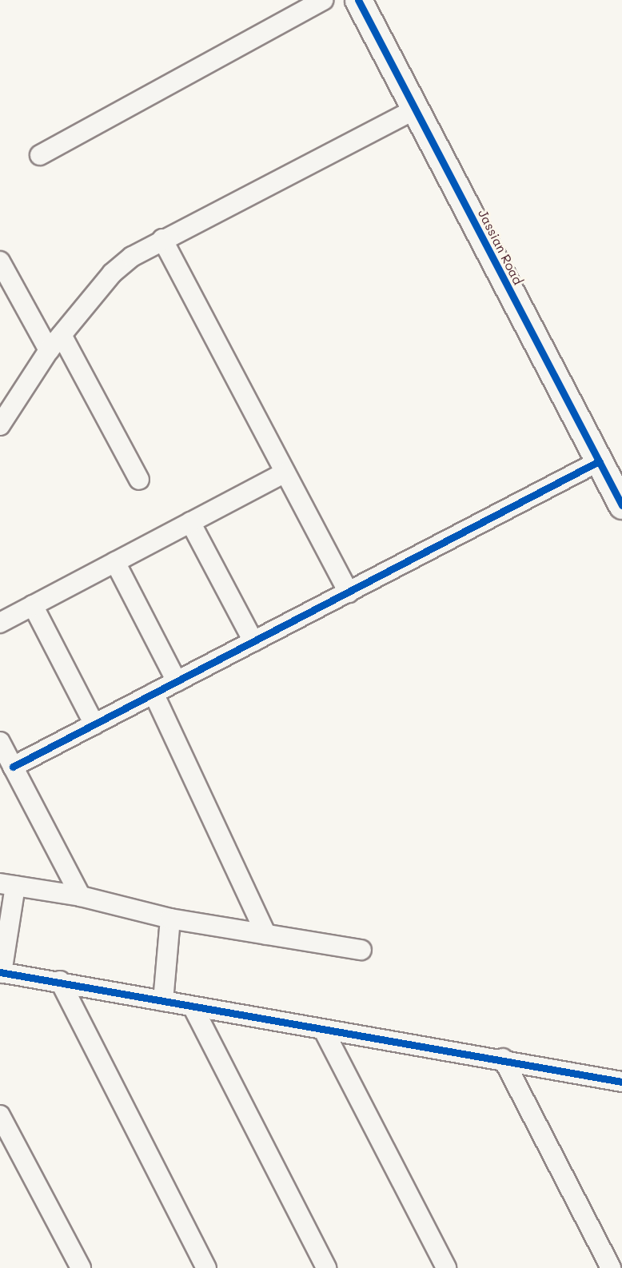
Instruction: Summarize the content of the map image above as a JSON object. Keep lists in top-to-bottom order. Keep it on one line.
{"streets":{"street":["Jassian Road"]}}
